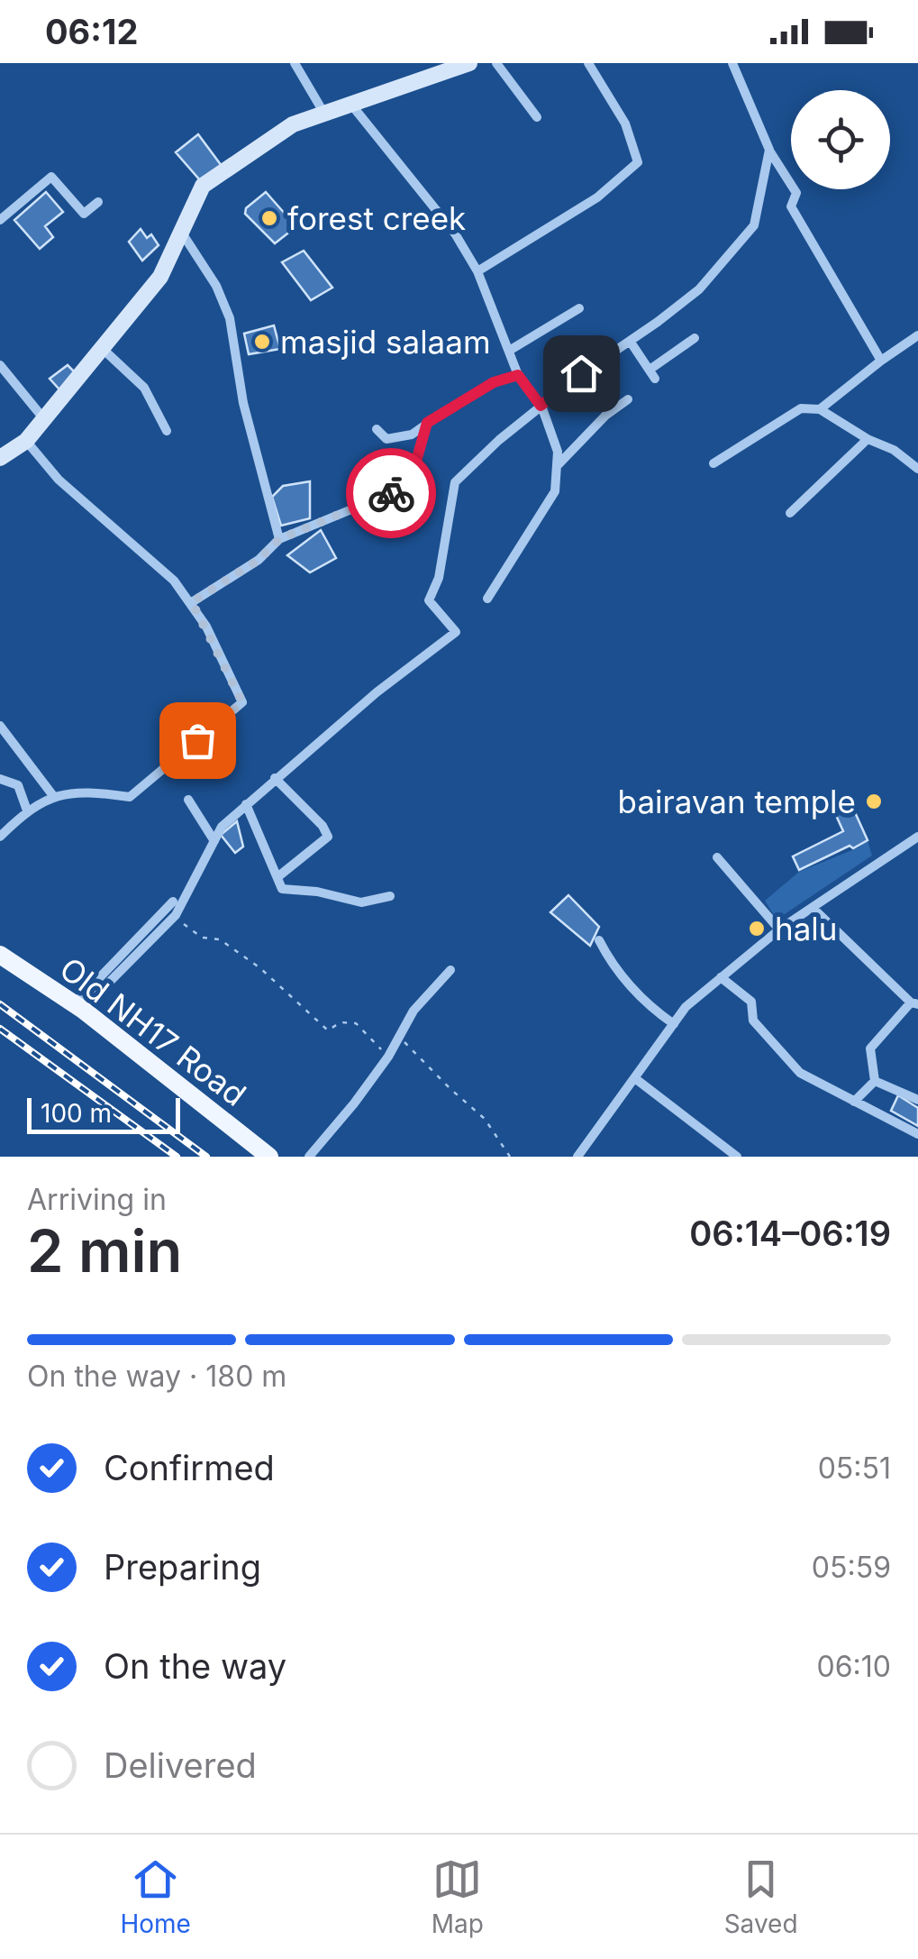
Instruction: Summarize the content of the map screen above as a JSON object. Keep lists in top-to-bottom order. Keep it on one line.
{"streets":{"main road":["Old NH17 Road"]},"places":["forest creek","masjid salaam","bairavan temple","halu"],"scale_bar":"100 m","page":{"status":"06:12","scale":"100 m","heading":["2 min","Arriving in","06:14–06:19"],"bar":"On the way · 180 m","list":[["Confirmed","05:51"],["Preparing","05:59"],["On the way","06:10"],"Delivered"],"tabs":["Home","Map","Saved"]}}
